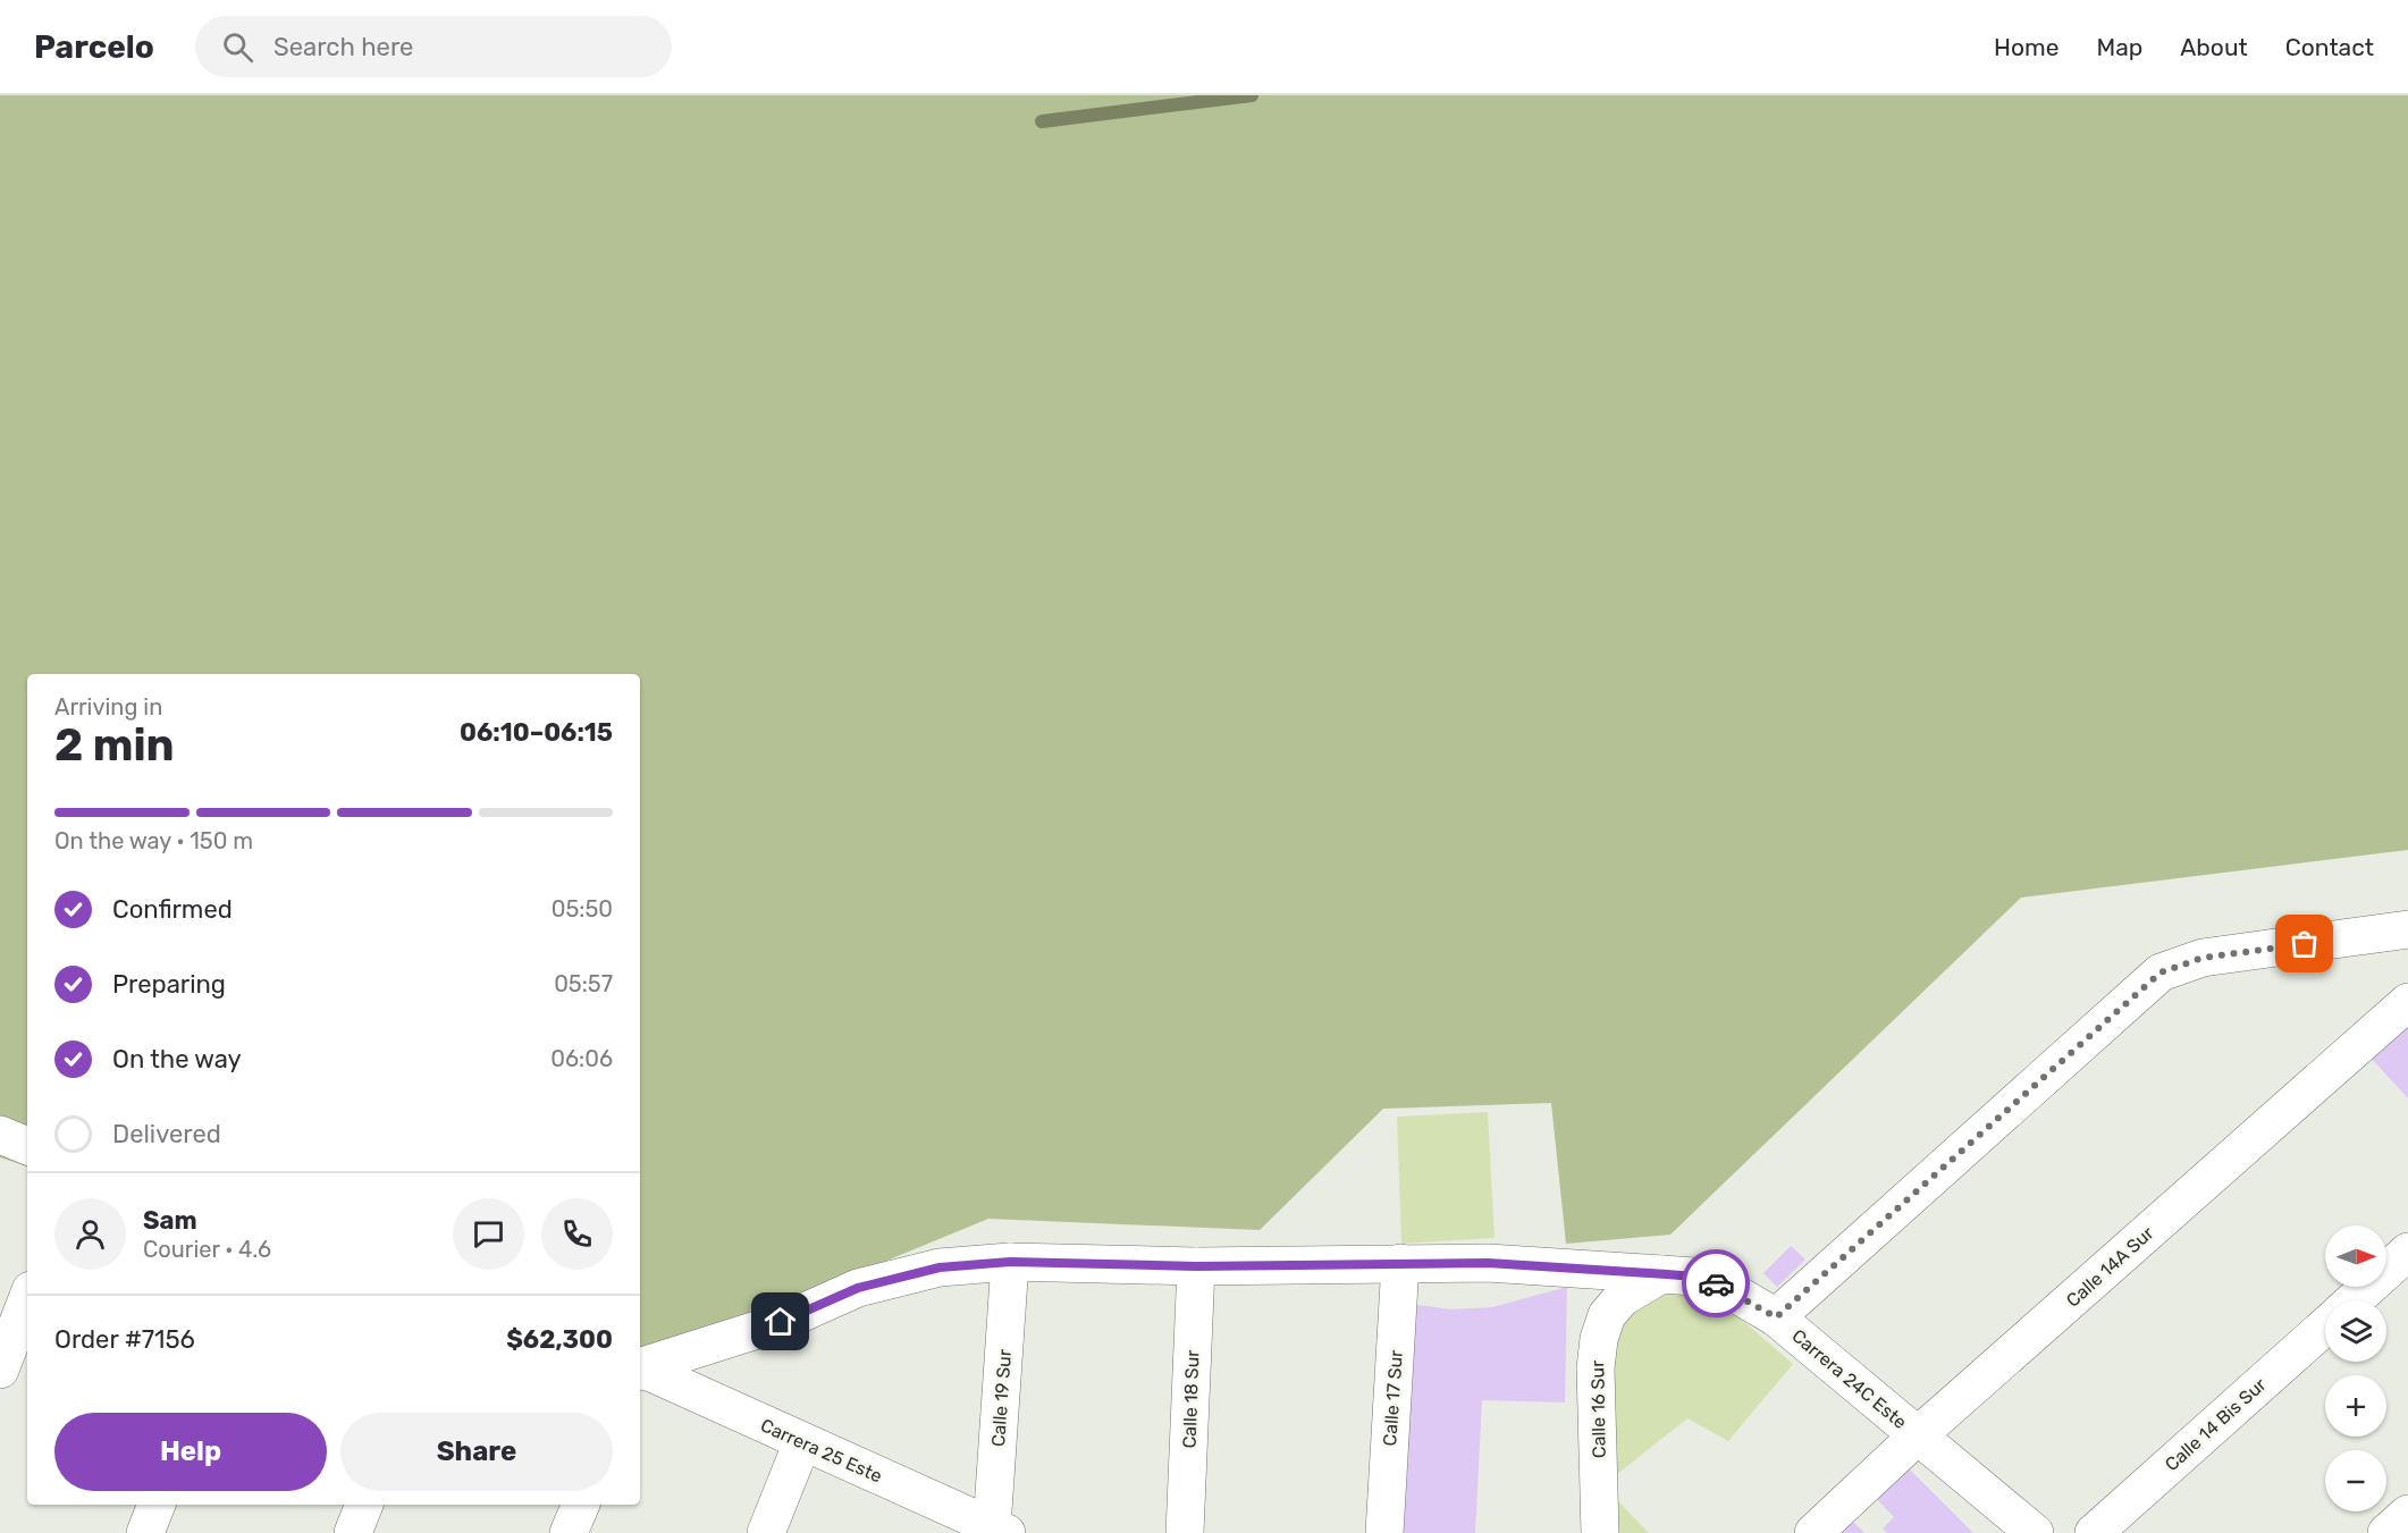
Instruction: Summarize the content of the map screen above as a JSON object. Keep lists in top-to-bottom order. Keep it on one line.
{"streets":{"street":["Calle 14A Sur","Carrera 24C Este","Calle 19 Sur","Calle 17 Sur","Calle 18 Sur","Calle 16 Sur","Calle 14 Bis Sur","Carrera 25 Este"]},"crossings":[["Calle 14A Sur","Carrera 24C Este"],["Carrera 24C Este","Calle 19 Sur"],["Carrera 24C Este","Calle 17 Sur"],["Carrera 24C Este","Calle 18 Sur"],["Carrera 24C Este","Calle 16 Sur"],["Calle 19 Sur","Carrera 25 Este"]],"north":"right","page":{"header":"Parcelo","search":"Search here","nav":["Home","Map","About","Contact"],"heading":["2 min","Arriving in","06:10–06:15"],"panel":["Sam","Courier · 4.6","Order #7156","$62,300"],"bar":"On the way · 150 m","list":[["Confirmed","05:50"],["Preparing","05:57"],["On the way","06:06"],"Delivered"],"map_buttons":["+","−"],"buttons":["Help","Share"]}}
